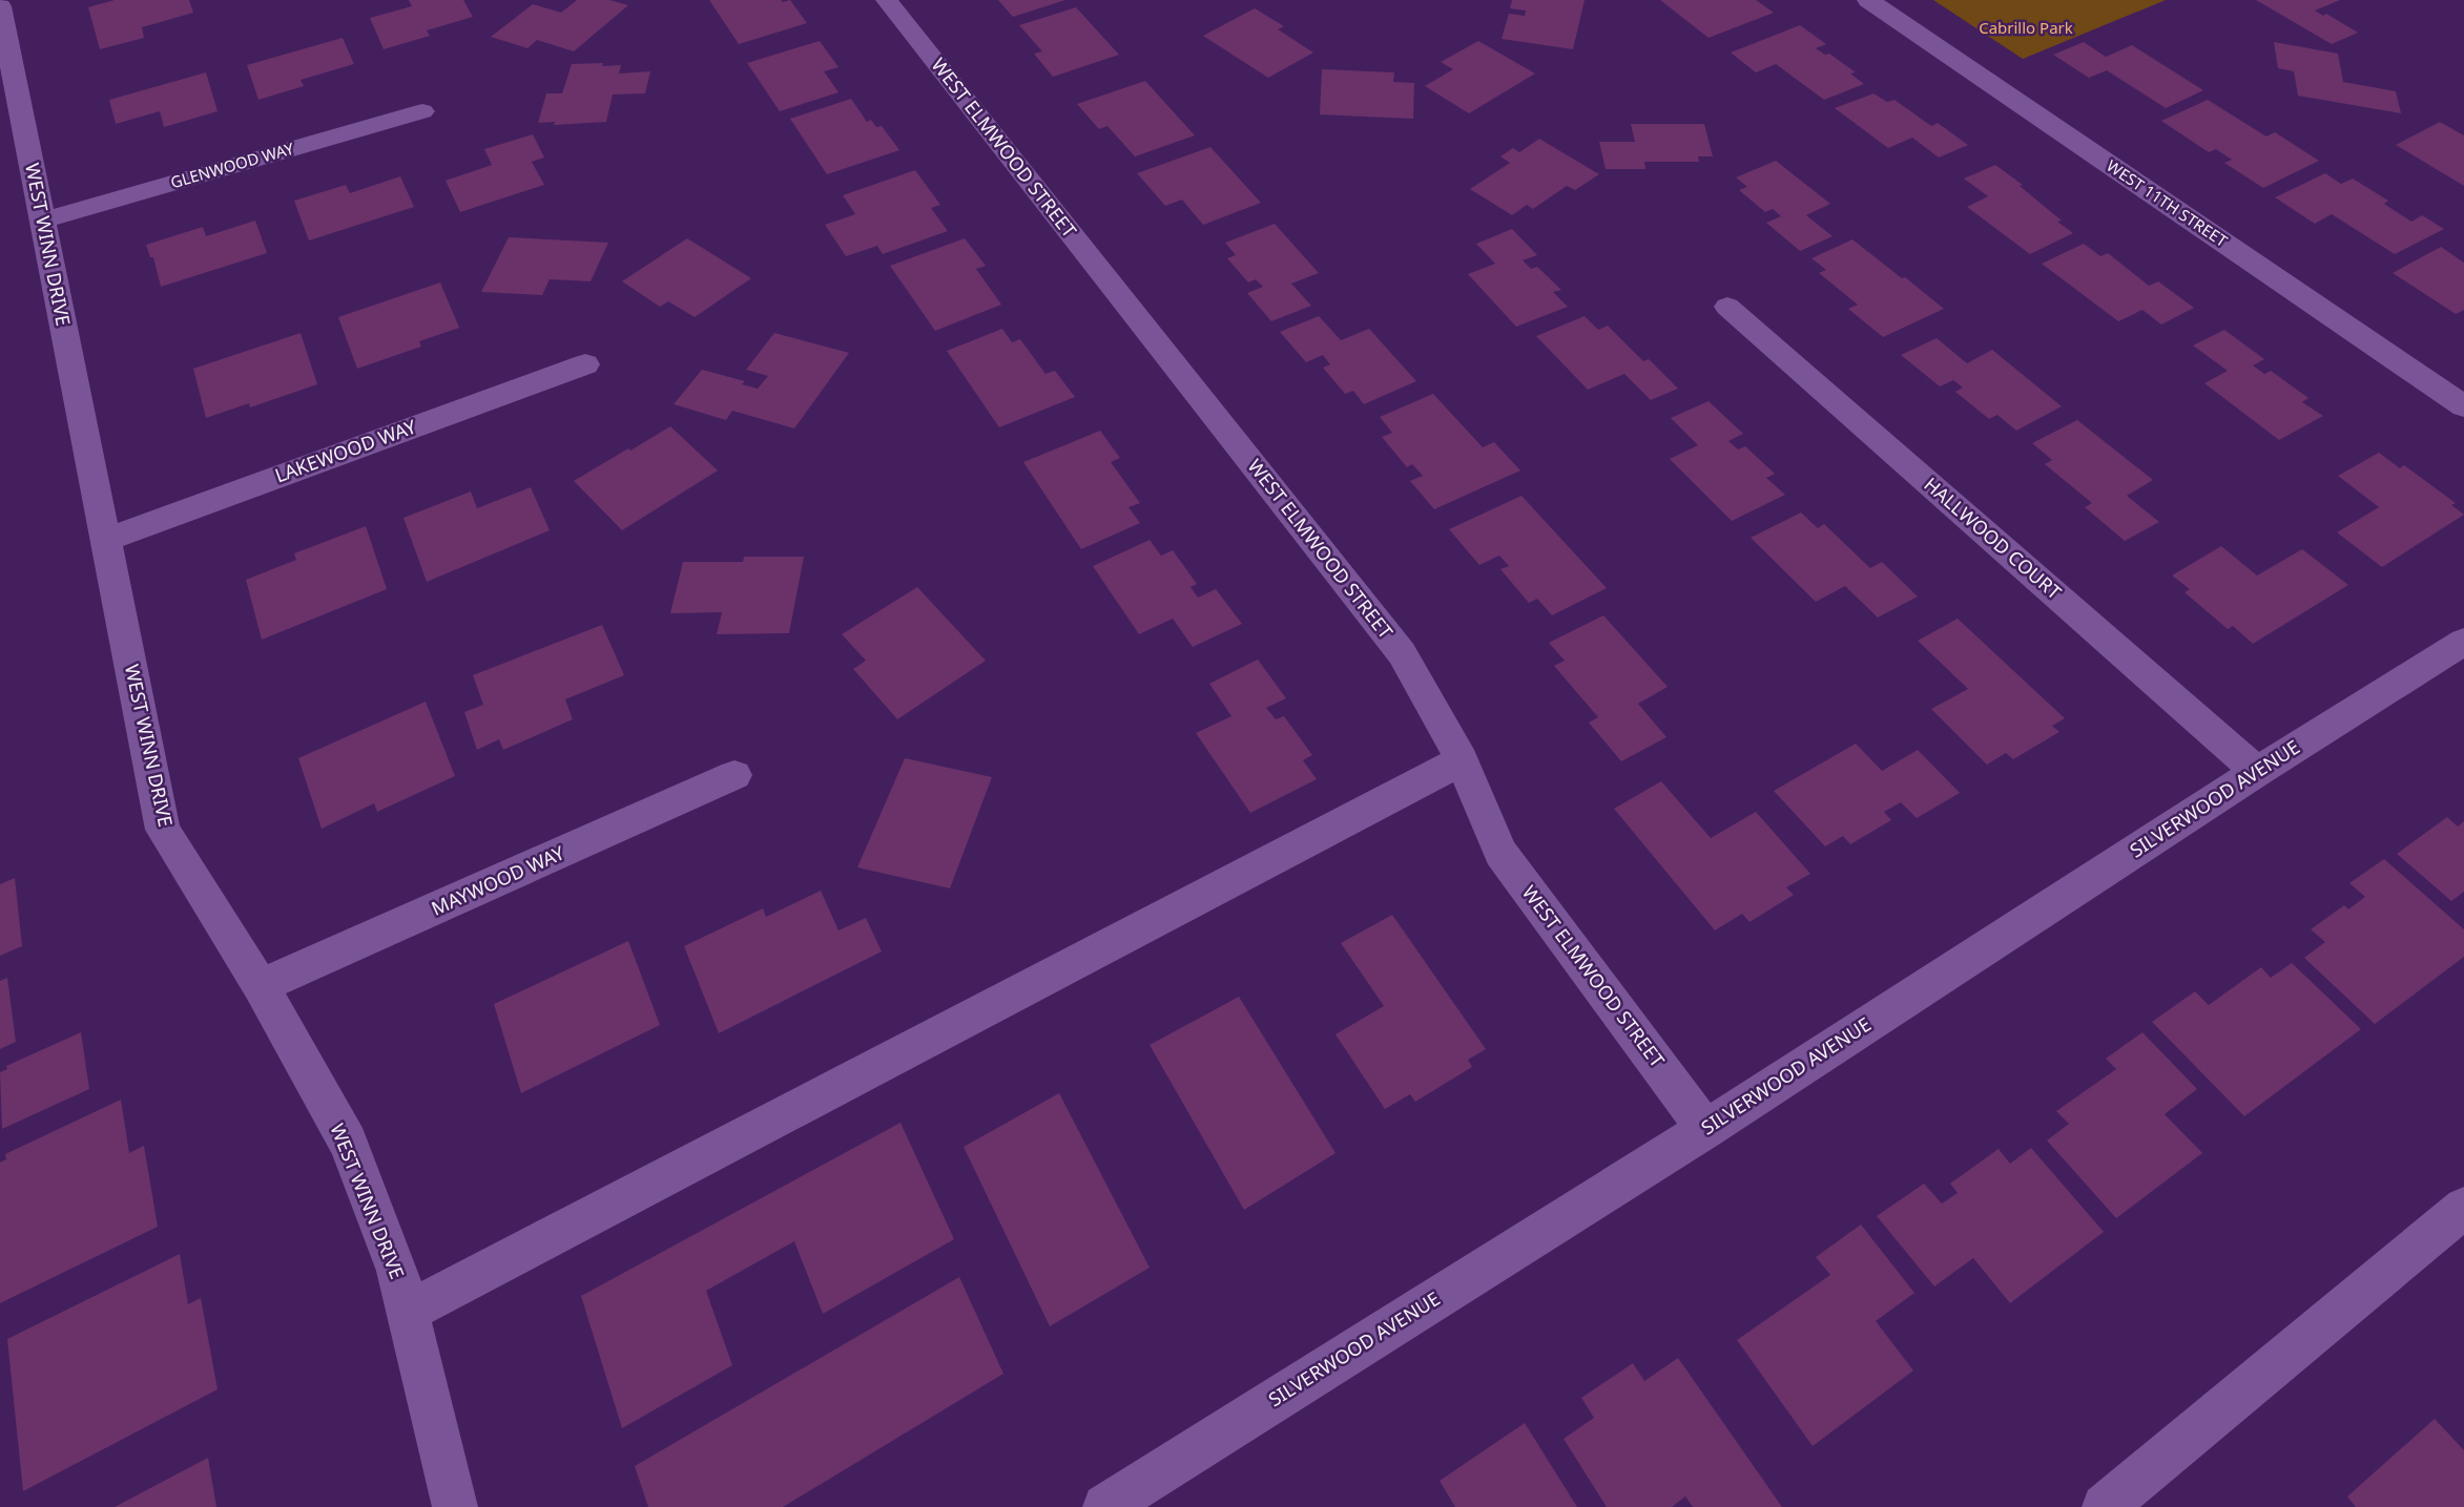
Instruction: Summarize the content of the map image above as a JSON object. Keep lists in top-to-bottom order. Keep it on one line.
{"streets":{"street":["WEST ELMWOOD STREET","GLENWOOD WAY","WEST 11TH STREET","WEST WINN DRIVE","LAKEWOOD WAY","HALLWOOD COURT","SILVERWOOD AVENUE","MAYWOOD WAY"]},"crossings":[["WEST ELMWOOD STREET","SILVERWOOD AVENUE"],["GLENWOOD WAY","WEST WINN DRIVE"],["WEST WINN DRIVE","LAKEWOOD WAY"],["WEST WINN DRIVE","MAYWOOD WAY"],["HALLWOOD COURT","SILVERWOOD AVENUE"]],"parks":["Cabrillo Park"]}
